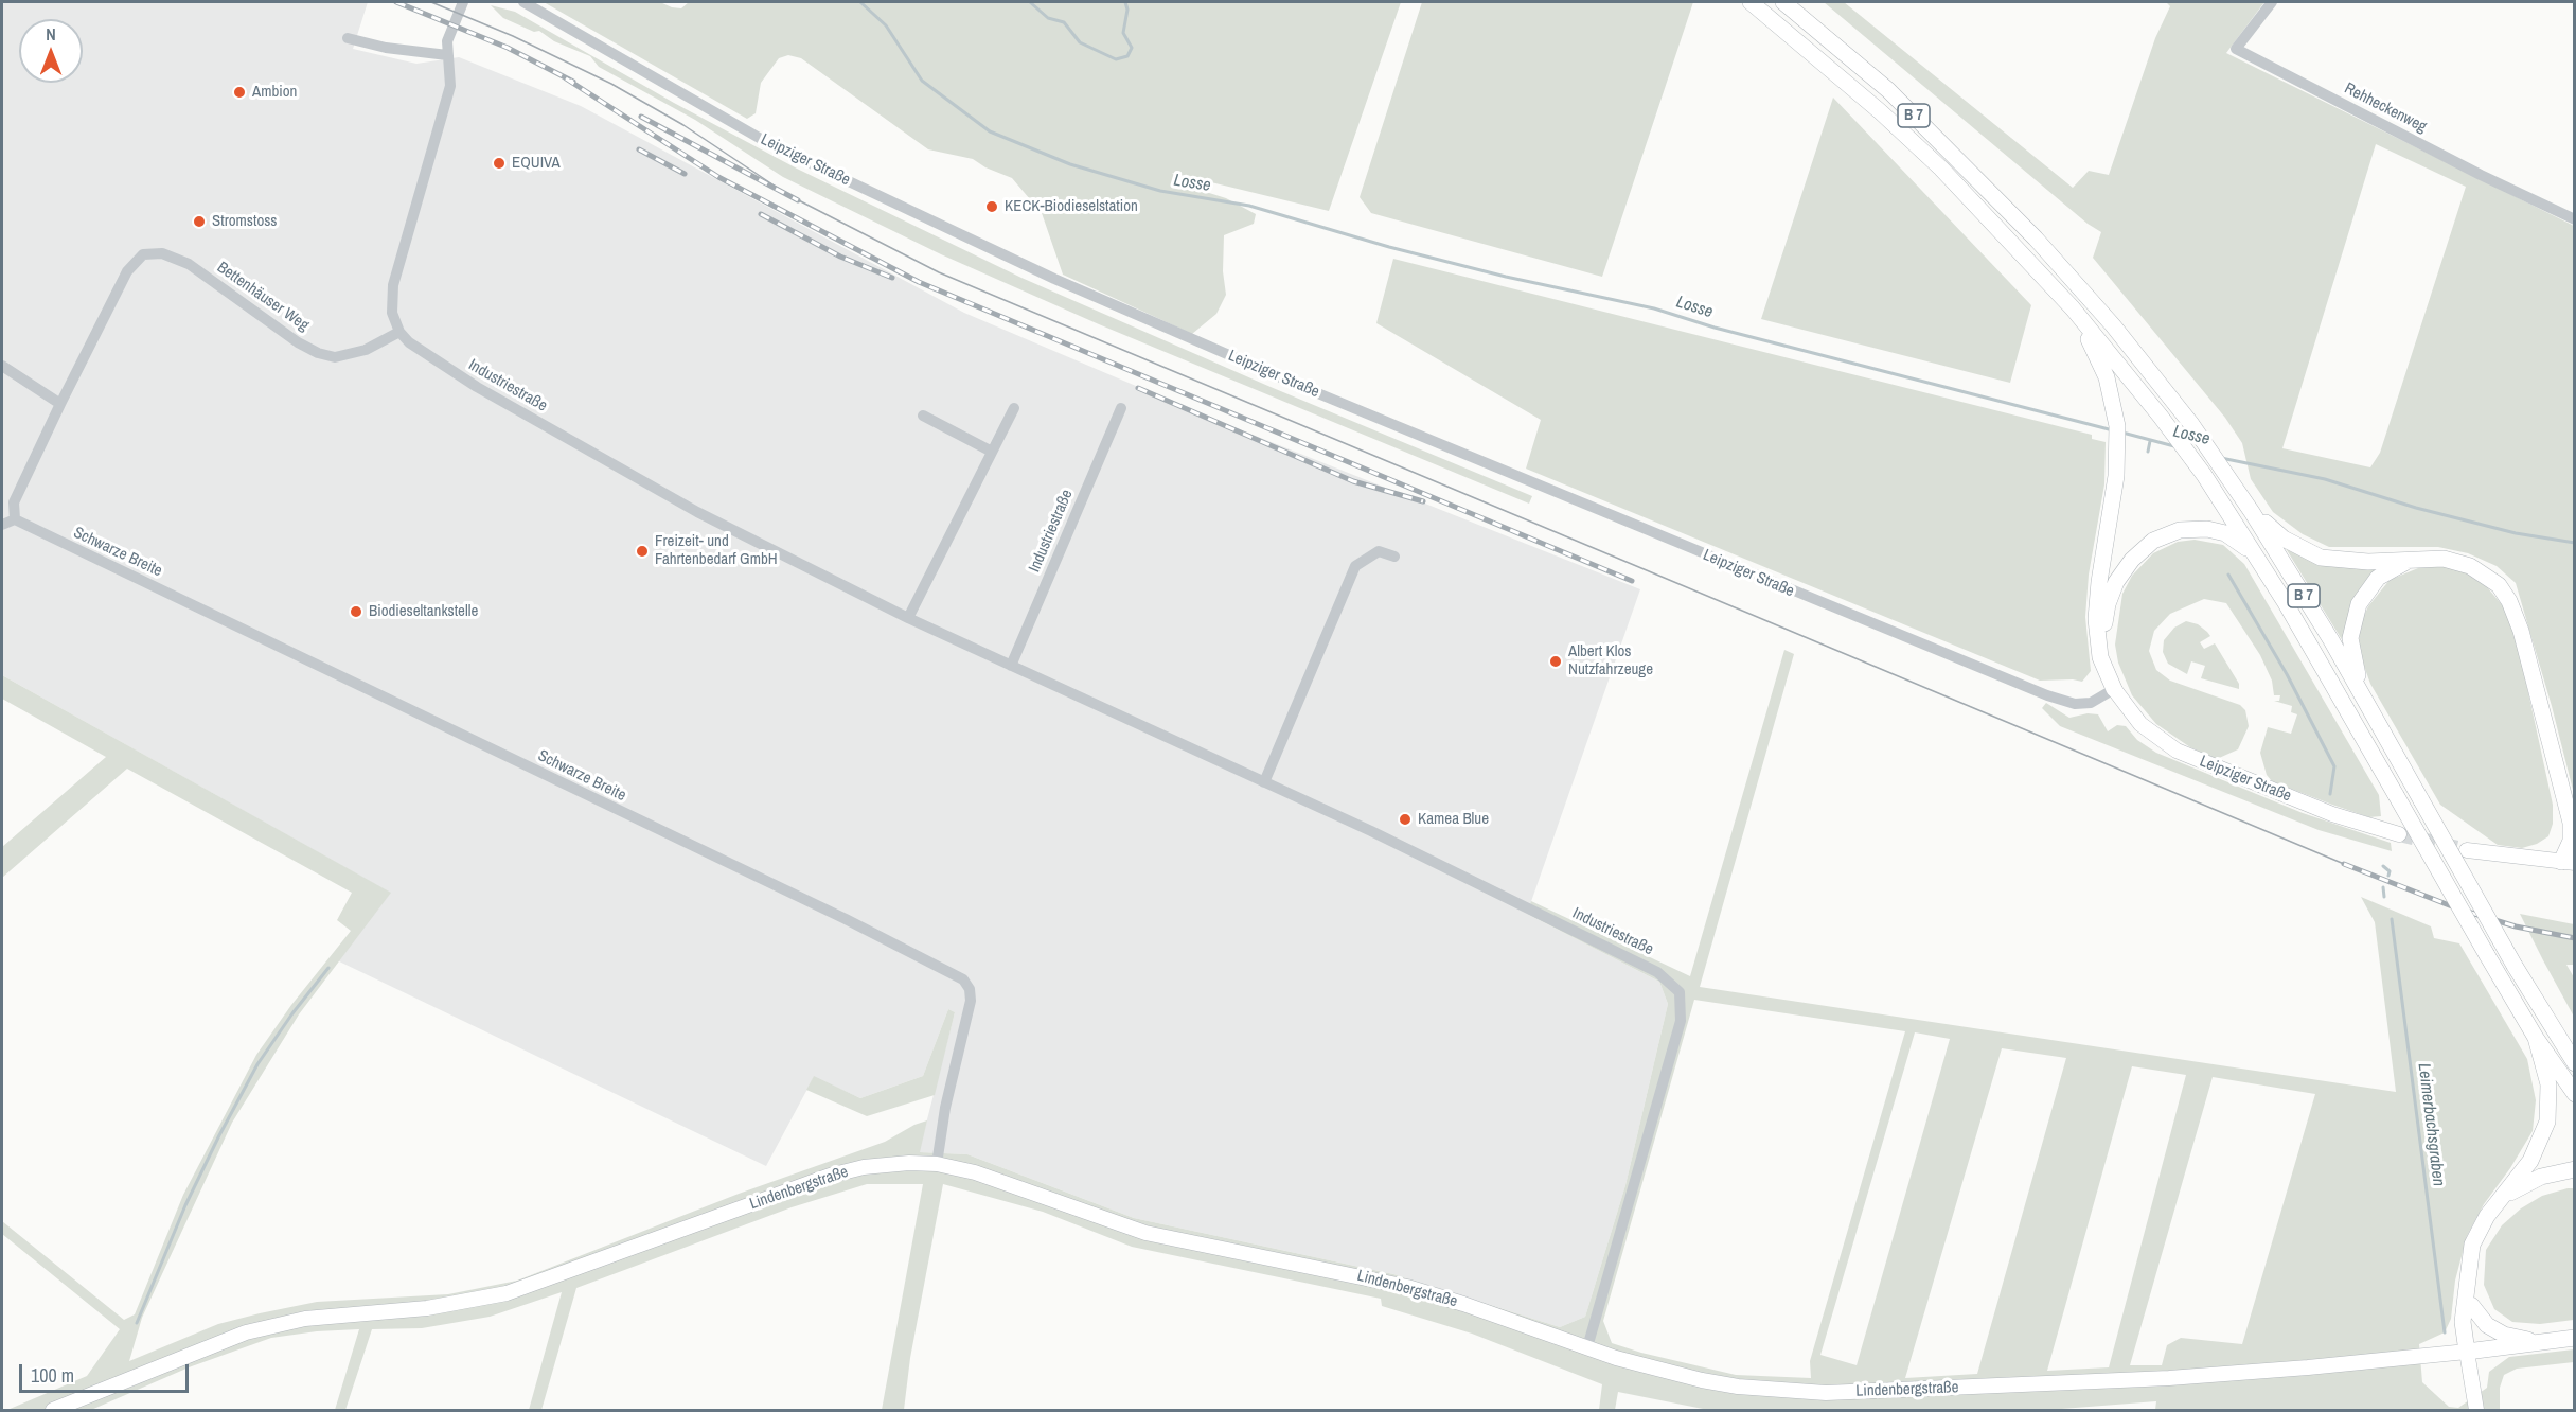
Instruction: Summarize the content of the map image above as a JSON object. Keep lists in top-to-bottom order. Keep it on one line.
{"streets":{"highway":["B 7"],"main road":["Leipziger Straße","Lindenbergstraße"],"street":["Rehheckenweg","Bettenhäuser Weg","Industriestraße","Schwarze Breite"]},"crossings":[["Bettenhäuser Weg","Industriestraße"],["Industriestraße","Lindenbergstraße"],["Schwarze Breite","Lindenbergstraße"]],"water":["Losse","Leimerbachsgraben"],"places":["Ambion","EQUIVA","KECK-Biodieselstation","Stromstoss","Freizeit- und Fahrtenbedarf GmbH","Biodieseltankstelle","Albert Klos Nutzfahrzeuge","Kamea Blue"],"scale_bar":"100 m","north":"top"}
